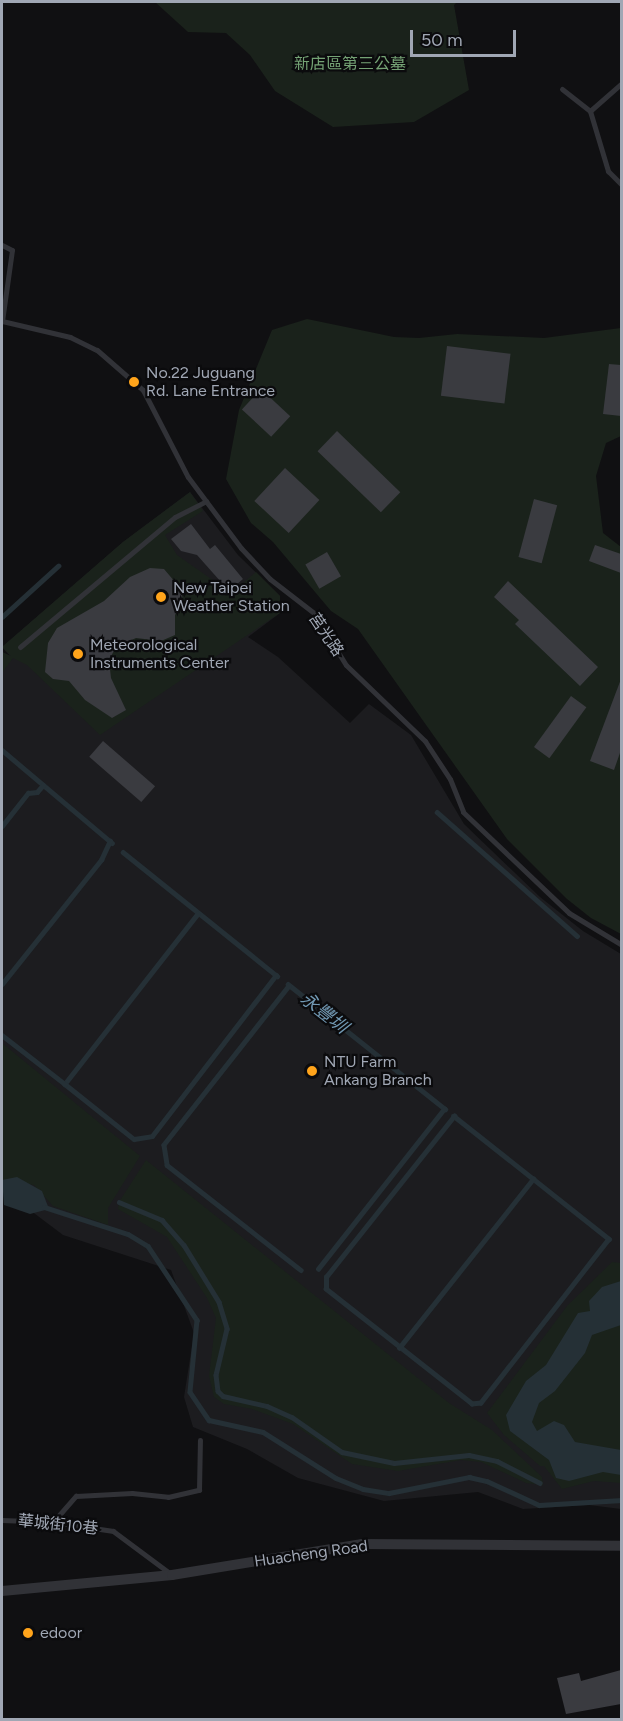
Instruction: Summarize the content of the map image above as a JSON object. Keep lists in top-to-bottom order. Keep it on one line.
{"streets":{"street":["Huacheng Road"],"lane":["莒光路","華城街10巷"]},"crossings":[["華城街10巷","Huacheng Road"]],"water":["永豐圳"],"parks":["新店區第三公墓"],"places":["No.22 Juguang Rd. Lane Entrance","New Taipei Weather Station","Meteorological Instruments Center","NTU Farm Ankang Branch","edoor"],"scale_bar":"50 m"}
